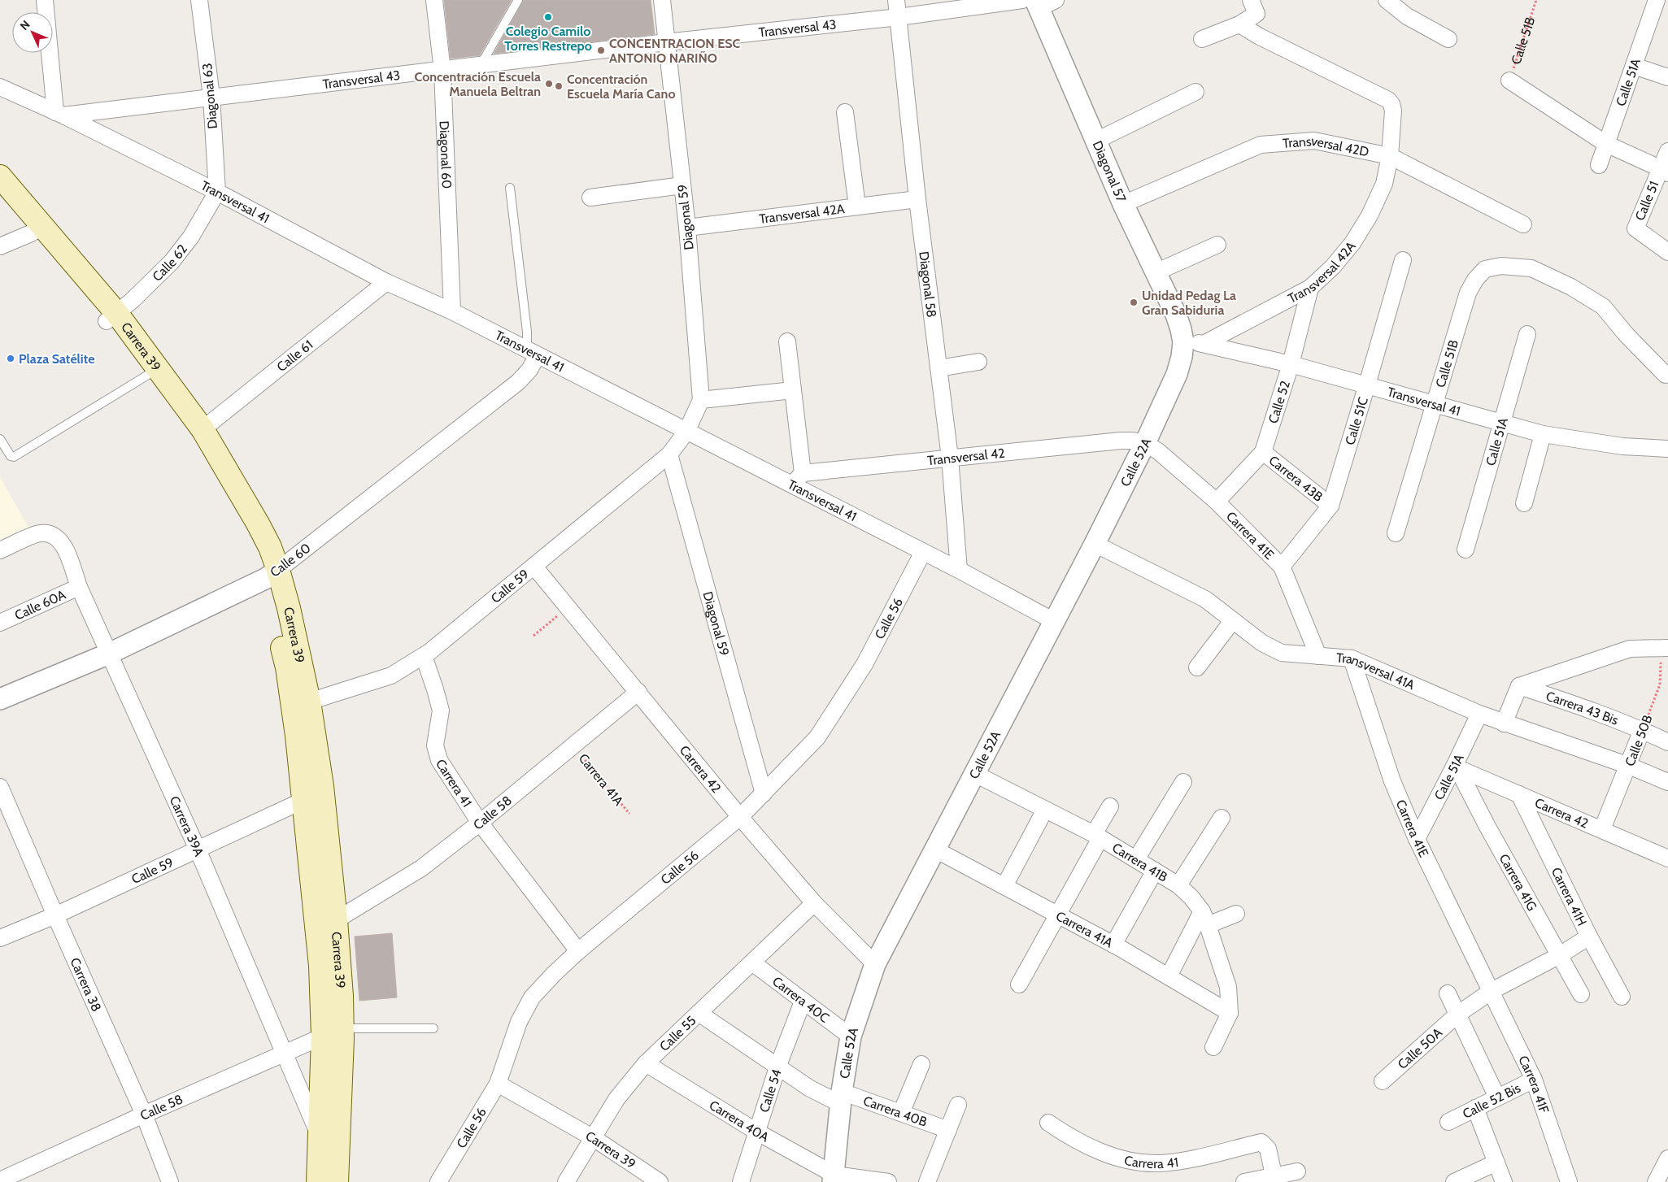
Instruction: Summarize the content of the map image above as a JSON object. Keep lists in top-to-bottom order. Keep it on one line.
{"streets":{"main road":["Carrera 39"],"street":["Transversal 43","Calle 51B","Calle 51A","Diagonal 63","Transversal 42D","Diagonal 60","Diagonal 57","Calle 51","Transversal 41","Transversal 42A","Diagonal 59","Calle 62","Diagonal 58","Calle 61","Calle 52","Calle 51C","Transversal 42","Calle 52A","Carrera 43B","Carrera 41E","Calle 60","Calle 59","Calle 60A","Calle 56","Transversal 41A","Carrera 43 Bis","Calle 50B","Carrera 42","Carrera 41A","Carrera 41","Calle 58","Carrera 39A","Carrera 41B","Carrera 41G","Carrera 41H","Carrera 38","Carrera 40C","Calle 55","Calle 50A","Carrera 41F","Calle 54","Calle 52 Bis","Carrera 40B","Carrera 40A"]},"crossings":[["Transversal 43","Diagonal 63"],["Transversal 43","Diagonal 60"],["Transversal 43","Diagonal 57"],["Transversal 43","Transversal 41"],["Transversal 43","Diagonal 59"],["Transversal 43","Diagonal 58"],["Calle 51B","Transversal 41"],["Calle 51A","Transversal 41"],["Calle 51A","Carrera 41E"],["Calle 51A","Transversal 41A"],["Calle 51A","Carrera 42"],["Calle 51A","Carrera 41G"],["Diagonal 63","Transversal 41"],["Diagonal 63","Calle 62"],["Transversal 42D","Diagonal 57"],["Transversal 42D","Transversal 42A"],["Diagonal 60","Transversal 41"],["Diagonal 57","Transversal 41"],["Diagonal 57","Calle 52A"],["Transversal 41","Transversal 42A"],["Transversal 41","Diagonal 59"],["Transversal 41","Calle 62"],["Transversal 41","Diagonal 58"],["Transversal 41","Calle 61"],["Transversal 41","Calle 52"],["Transversal 41","Calle 51C"],["Transversal 41","Transversal 42"],["Transversal 41","Calle 52A"],["Transversal 41","Calle 60"],["Transversal 41","Calle 59"],["Transversal 41","Calle 56"],["Transversal 42A","Diagonal 59"],["Transversal 42A","Diagonal 58"],["Transversal 42A","Calle 52"],["Diagonal 59","Calle 59"],["Diagonal 59","Calle 56"],["Calle 62","Carrera 39"],["Diagonal 58","Transversal 42"],["Carrera 39","Calle 61"],["Carrera 39","Calle 60"],["Carrera 39","Calle 59"],["Carrera 39","Calle 56"],["Carrera 39","Calle 58"],["Carrera 39","Carrera 39A"],["Carrera 39","Calle 55"],["Calle 52","Carrera 43B"],["Calle 52","Carrera 41E"],["Calle 51C","Carrera 43B"],["Calle 51C","Carrera 41E"],["Transversal 42","Calle 52A"],["Transversal 42","Carrera 41E"],["Calle 52A","Carrera 41E"],["Calle 52A","Transversal 41A"],["Calle 52A","Carrera 42"],["Calle 52A","Carrera 41A"],["Calle 52A","Carrera 41B"],["Calle 52A","Carrera 40C"],["Calle 52A","Carrera 40B"],["Calle 52A","Carrera 40A"],["Carrera 41E","Transversal 41A"],["Carrera 41E","Carrera 41F"],["Calle 60","Carrera 39A"],["Calle 59","Carrera 42"],["Calle 59","Carrera 41"],["Calle 59","Carrera 39A"],["Calle 59","Carrera 38"],["Calle 60A","Carrera 39A"],["Calle 56","Carrera 42"],["Calle 56","Carrera 41"],["Transversal 41A","Calle 50B"],["Carrera 43 Bis","Calle 50B"],["Calle 50B","Carrera 42"],["Carrera 42","Calle 58"],["Carrera 42","Carrera 41G"],["Carrera 42","Carrera 41H"],["Carrera 42","Calle 55"],["Carrera 41A","Calle 58"],["Carrera 41A","Carrera 41B"],["Carrera 41","Calle 58"],["Calle 58","Carrera 39A"],["Calle 58","Carrera 38"],["Carrera 40C","Calle 55"],["Carrera 40C","Calle 54"],["Calle 55","Carrera 40A"],["Carrera 41F","Calle 52 Bis"],["Calle 54","Carrera 40B"],["Calle 54","Carrera 40A"]],"places":["Colegio Camilo Torres Restrepo","CONCENTRACION ESC ANTONIO NARIÑO","Concentración Escuela Manuela Beltran","Concentración Escuela María Cano","Unidad Pedag La Gran Sabiduria","Plaza Satélite"],"north":"top left"}
